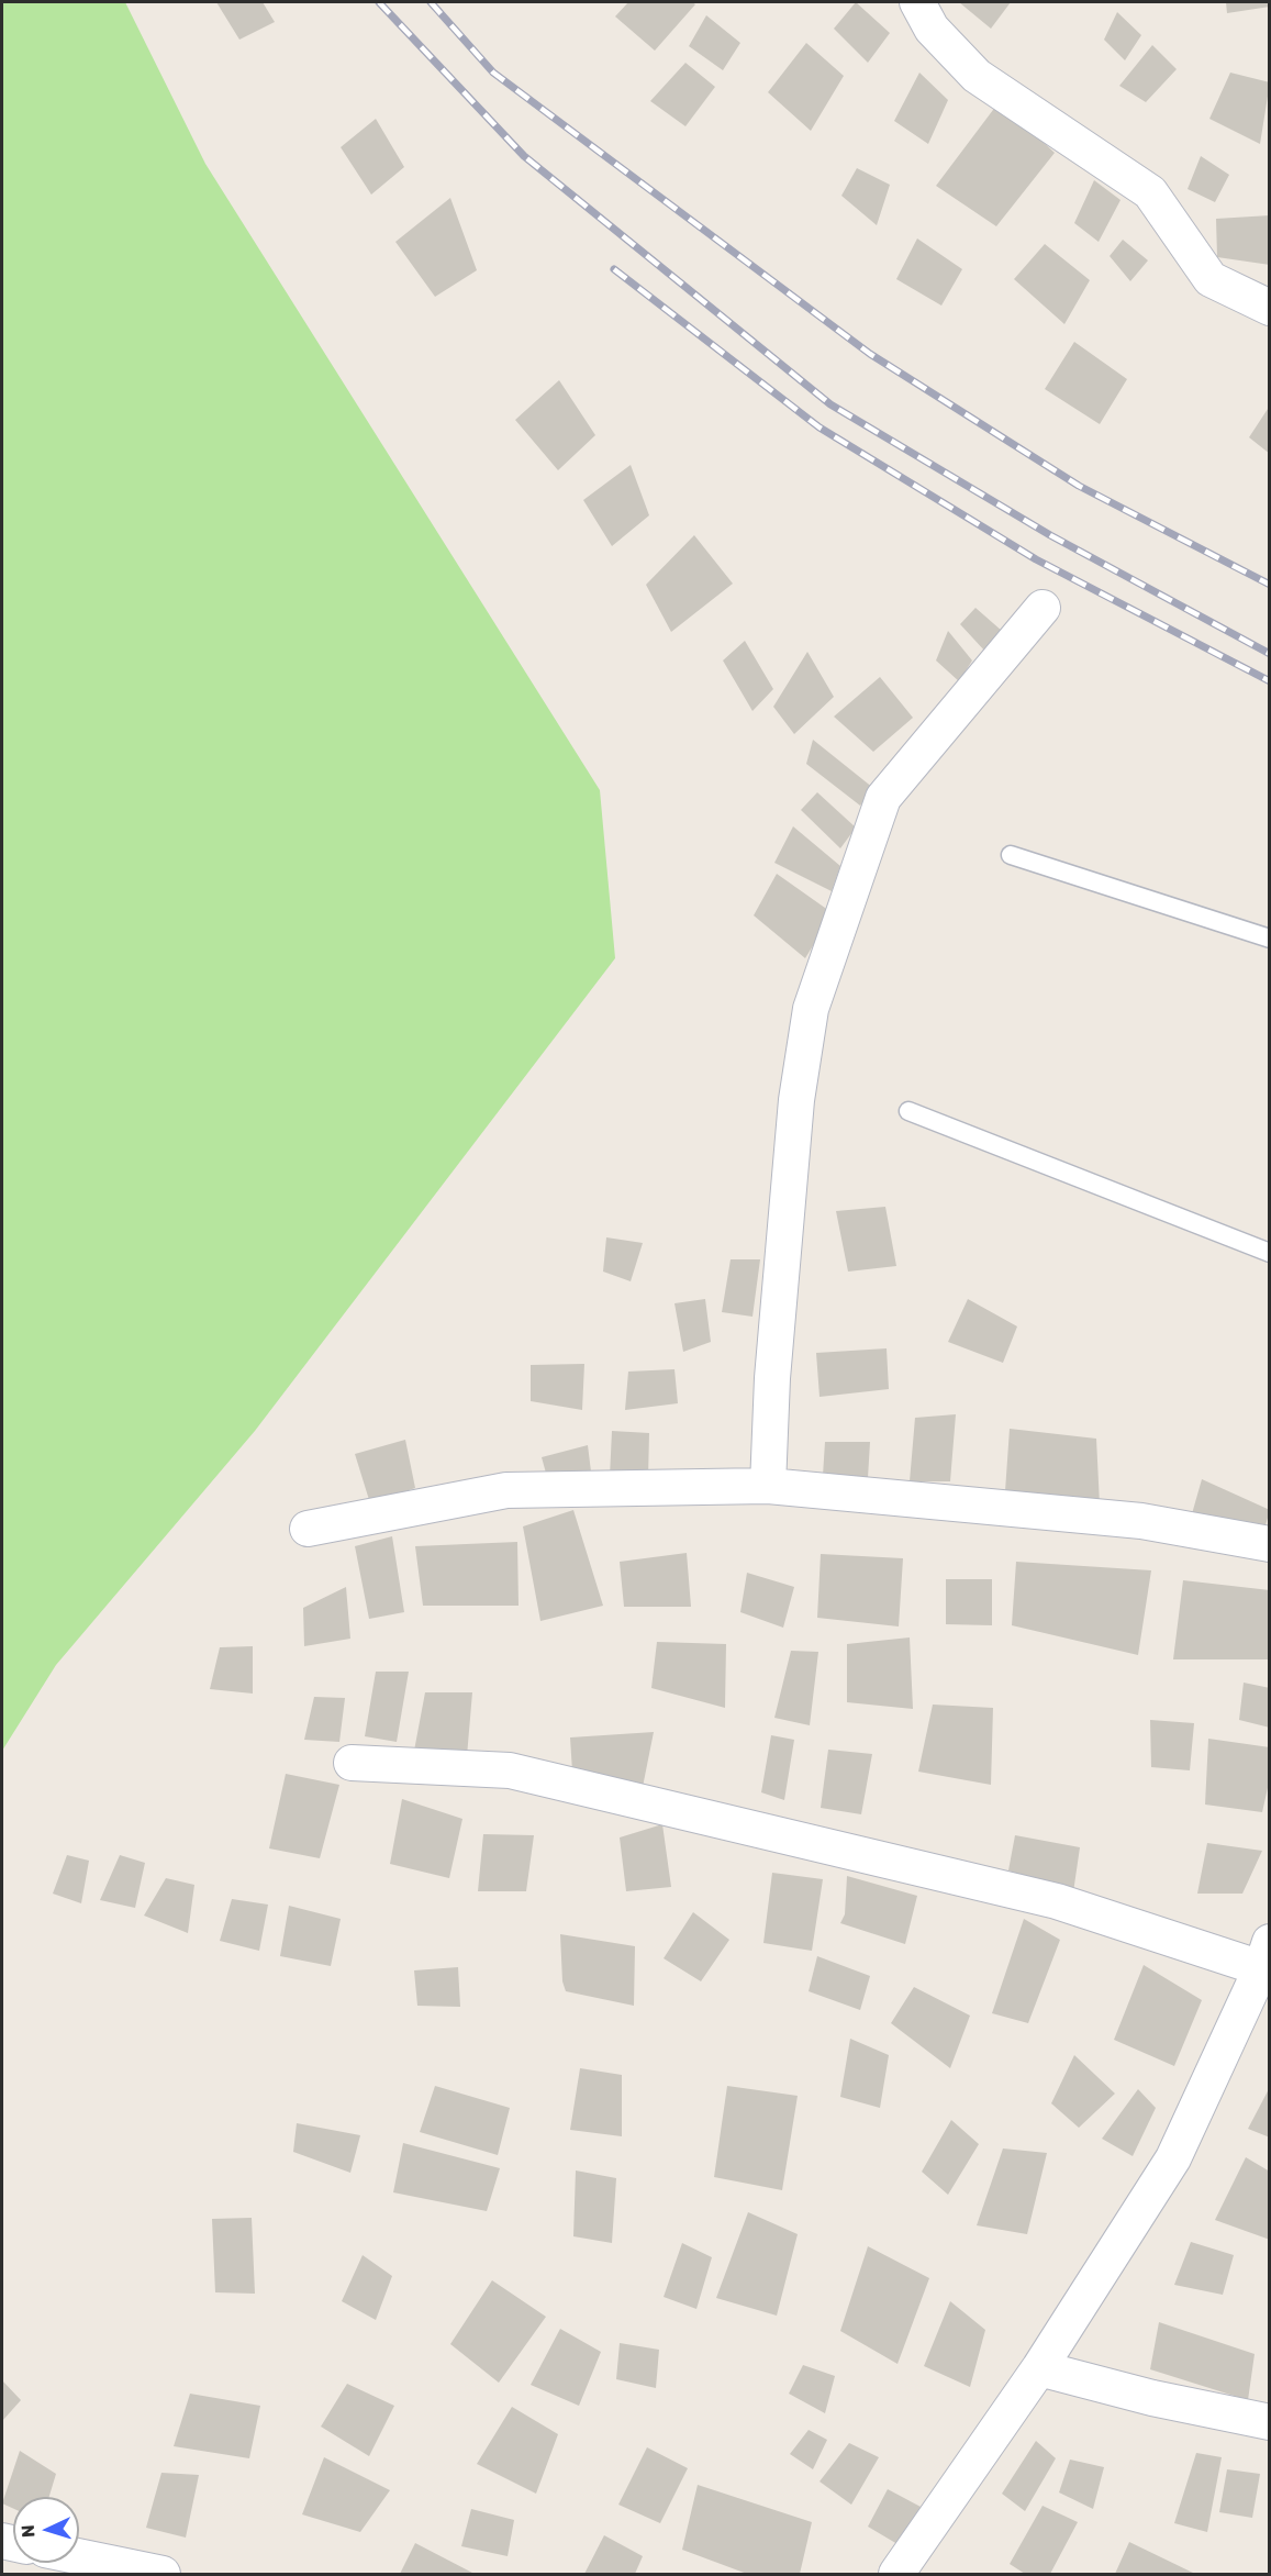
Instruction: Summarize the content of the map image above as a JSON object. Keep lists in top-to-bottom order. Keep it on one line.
{"north":"left"}
